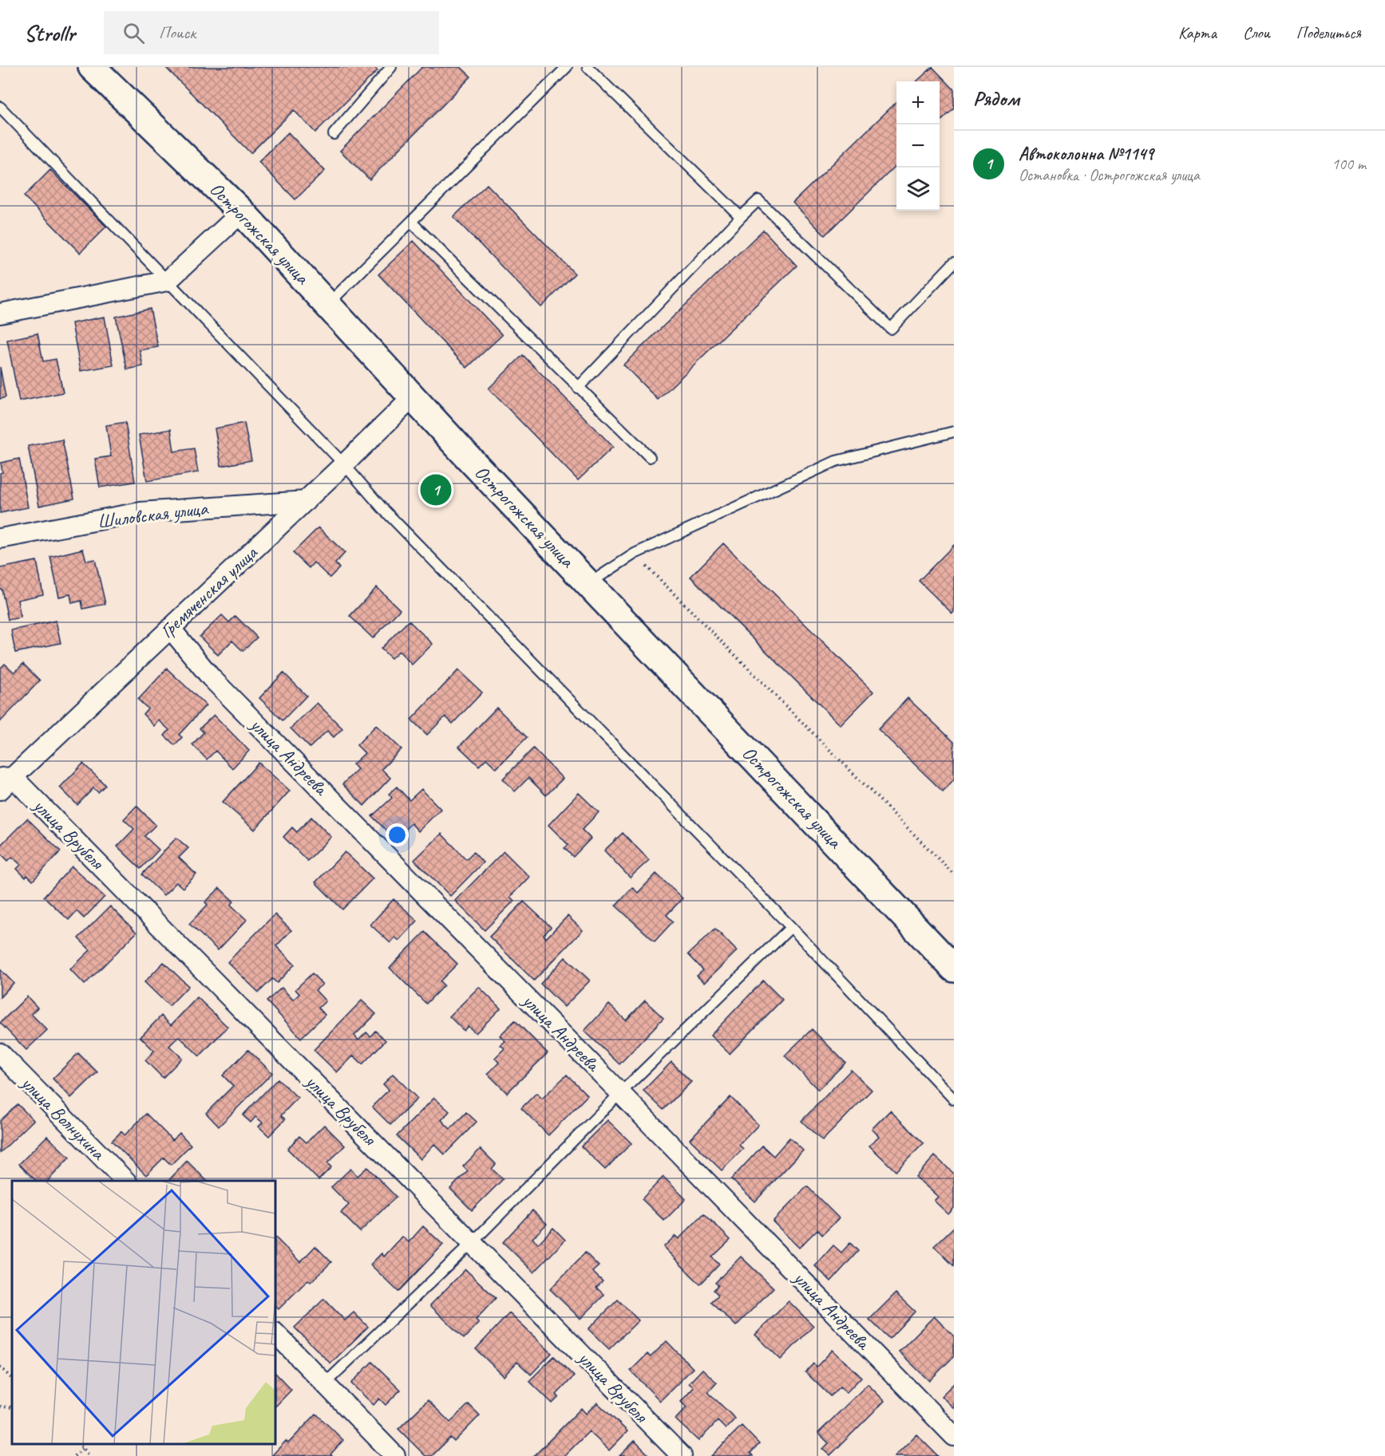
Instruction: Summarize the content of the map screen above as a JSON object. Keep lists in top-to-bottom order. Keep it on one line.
{"streets":{"street":["Острогожская улица","Шиловская улица","Гремяченская улица","улица Андреева","улица Врубеля","улица Волнухина"]},"crossings":[["Острогожская улица","Гремяченская улица"],["Шиловская улица","Гремяченская улица"],["Гремяченская улица","улица Андреева"],["Гремяченская улица","улица Врубеля"]],"page":{"header":"Strollr","search":"Поиск","nav":["Карта","Слои","Поделиться"],"heading":"Рядом","map_buttons":["+","−"],"list":[{"mark":"1","name":"Автоколонна №1149","note":"Остановка · Острогожская улица","value":"100 m"}],"pins":"1"}}
